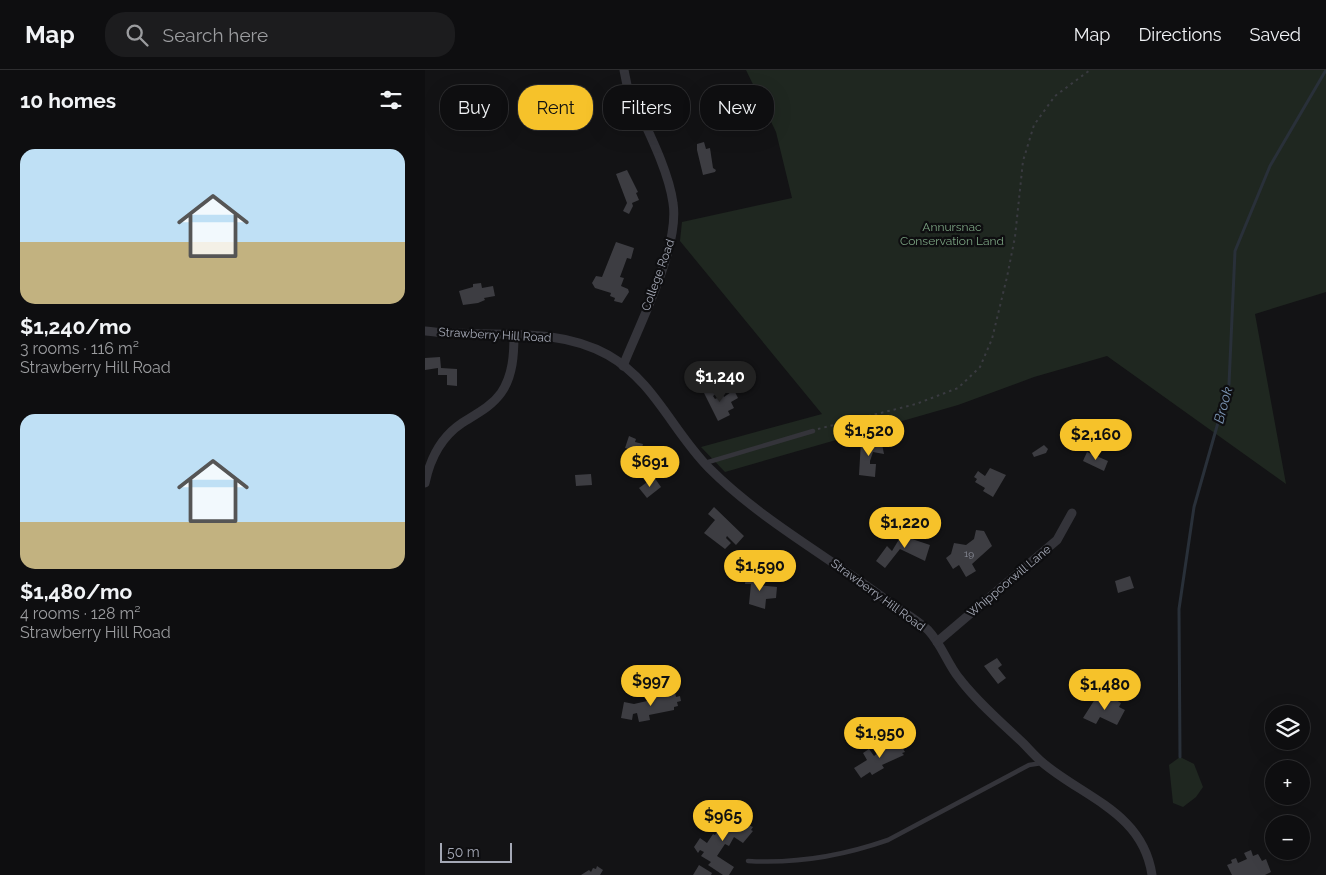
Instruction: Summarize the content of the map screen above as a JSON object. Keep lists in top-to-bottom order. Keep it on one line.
{"streets":{"street":["College Road","Strawberry Hill Road","Whippoorwill Lane"]},"crossings":[["College Road","Strawberry Hill Road"],["Strawberry Hill Road","Whippoorwill Lane"]],"water":["Brook"],"parks":["Annursnac Conservation Land"],"house_numbers":["19"],"scale_bar":"50 m","page":{"header":"Map","search":"Search here","nav":["Map","Directions","Saved"],"heading":"10 homes","chip":["Buy","Rent","Filters","New"],"list":[{"name":"$1,240/mo","note":"3 rooms · 116 m² · Strawberry Hill Road"},{"name":"$1,480/mo","note":"4 rooms · 128 m² · Strawberry Hill Road"}],"price":["$1,240","$1,520","$2,160","$691","$1,220","$1,590","$997","$1,480","$1,950","$965"],"map_buttons":["+","−"],"scale":"50 m"}}
